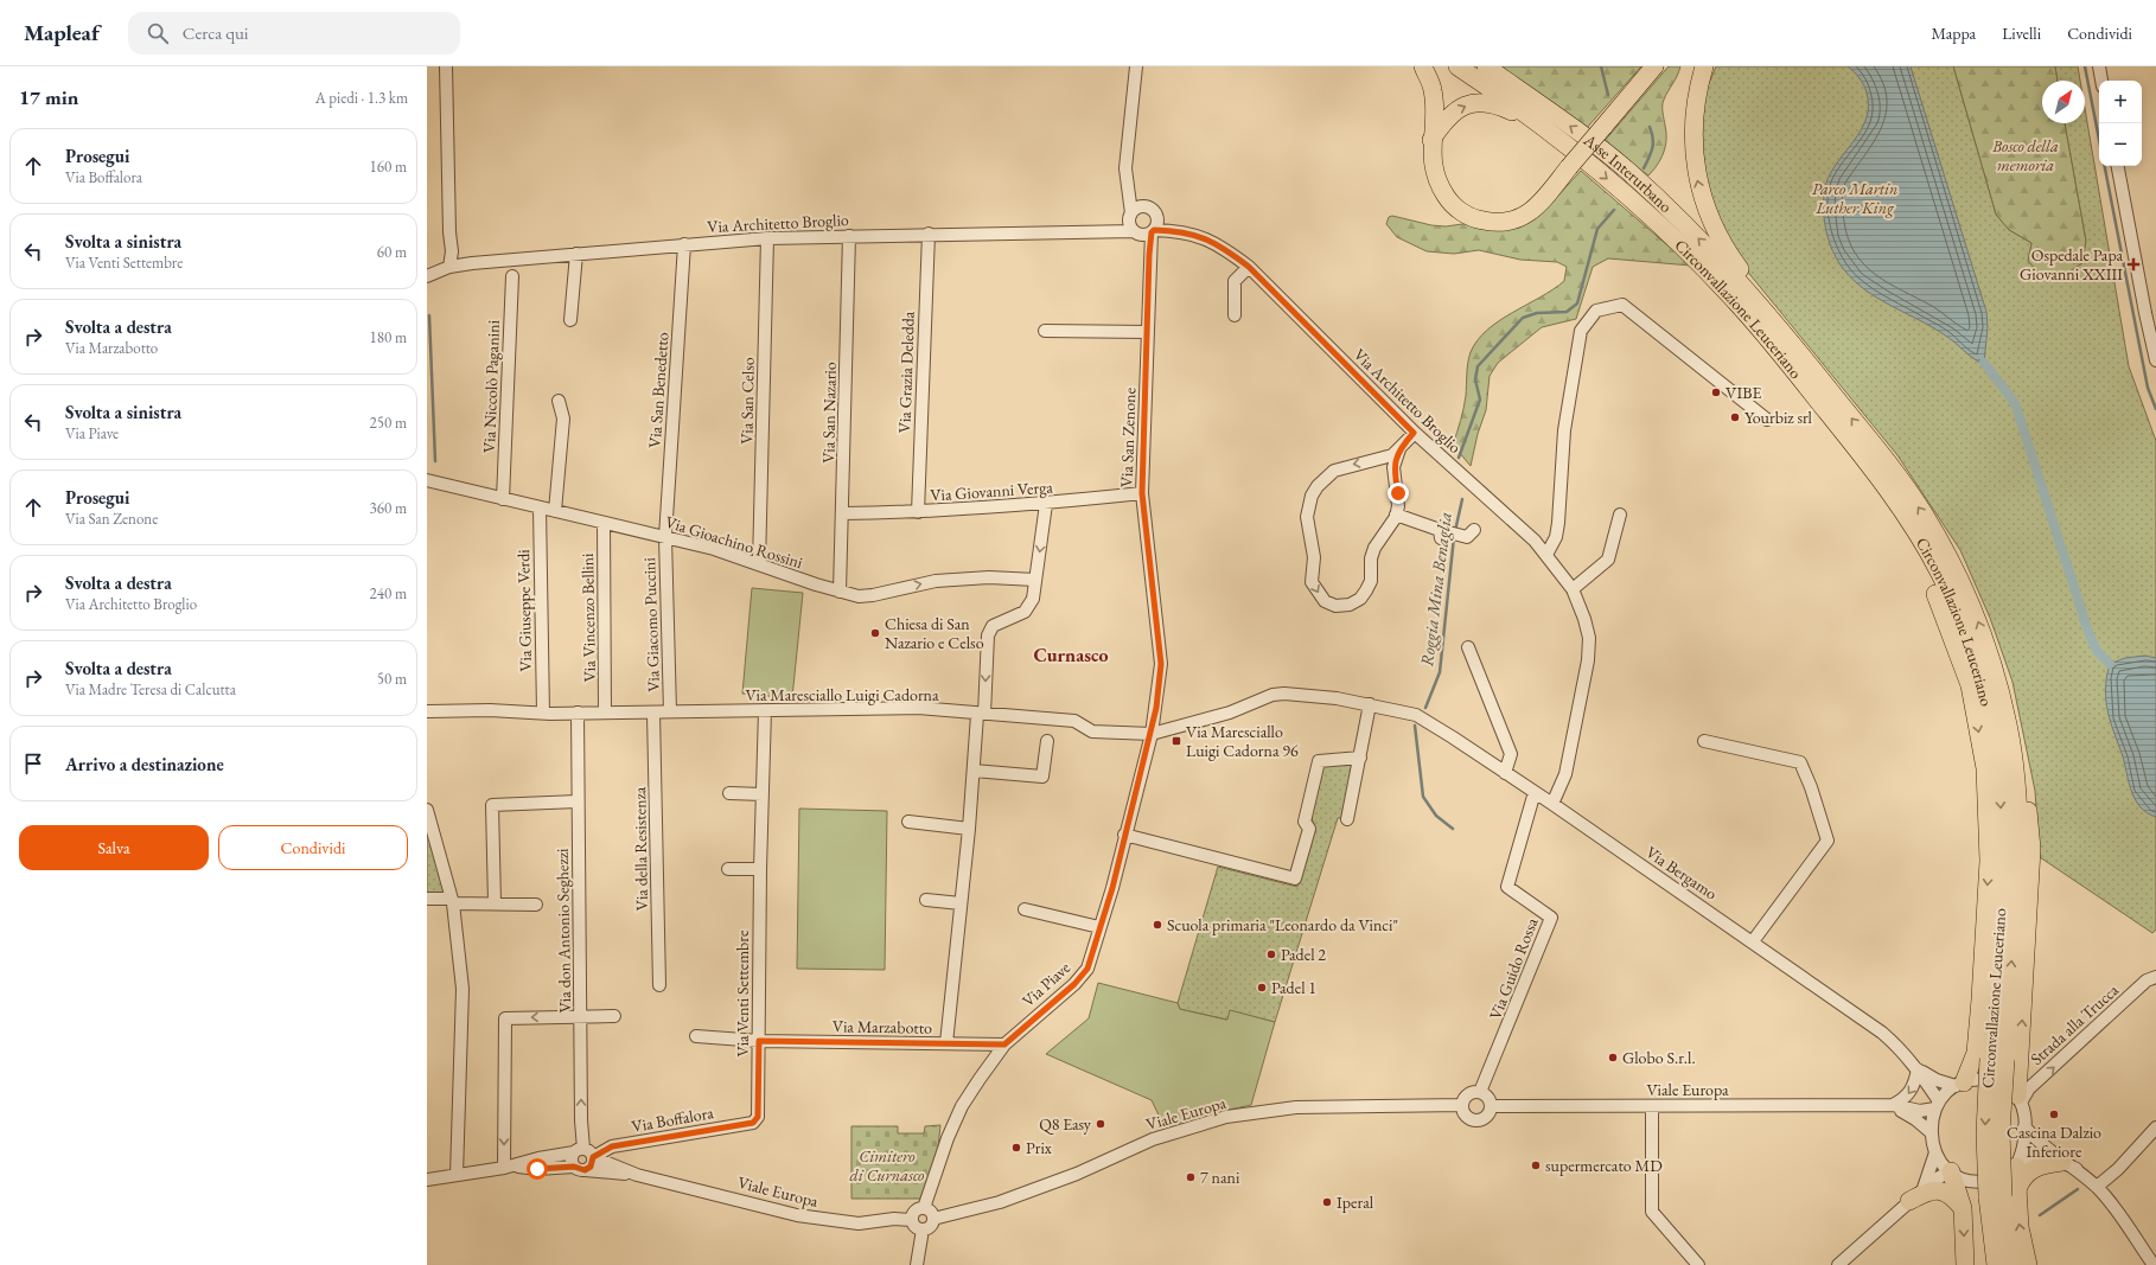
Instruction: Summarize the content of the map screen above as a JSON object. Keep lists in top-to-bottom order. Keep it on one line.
{"streets":{"highway":["Asse Interurbano","Circonvallazione Leuceriano"],"street":["Via Architetto Broglio","Via Grazia Deledda","Via Niccolò Paganini","Via San Benedetto","Via San Celso","Via San Nazario","Via San Zenone","Via Giovanni Verga","Via Gioachino Rossini","Via Giuseppe Verdi","Via Vincenzo Bellini","Via Giacomo Puccini","Via Maresciallo Luigi Cadorna","Via della Resistenza","Via Bergamo","Via don Antonio Seghezzi","Via Guido Rossa","Via Piave","Via Venti Settembre","Strada alla Trucca","Via Marzabotto","Viale Europa","Via Boffalora"]},"crossings":[["Asse Interurbano","Circonvallazione Leuceriano"],["Via Architetto Broglio","Via Grazia Deledda"],["Via Architetto Broglio","Via San Benedetto"],["Via Architetto Broglio","Via San Celso"],["Via Architetto Broglio","Via San Nazario"],["Via Architetto Broglio","Via San Zenone"],["Via Architetto Broglio","Via Bergamo"],["Via Grazia Deledda","Via Giovanni Verga"],["Via Niccolò Paganini","Via Gioachino Rossini"],["Via San Benedetto","Via Gioachino Rossini"],["Via San Benedetto","Via Giacomo Puccini"],["Via San Celso","Via Gioachino Rossini"],["Via San Nazario","Via Giovanni Verga"],["Via San Nazario","Via Gioachino Rossini"],["Via San Zenone","Via Giovanni Verga"],["Via San Zenone","Via Maresciallo Luigi Cadorna"],["Via San Zenone","Via Piave"],["Via Gioachino Rossini","Via Giuseppe Verdi"],["Via Gioachino Rossini","Via Vincenzo Bellini"],["Via Gioachino Rossini","Via Giacomo Puccini"],["Via Giuseppe Verdi","Via Maresciallo Luigi Cadorna"],["Via Vincenzo Bellini","Via Maresciallo Luigi Cadorna"],["Via Giacomo Puccini","Via Maresciallo Luigi Cadorna"],["Via Maresciallo Luigi Cadorna","Via della Resistenza"],["Via Maresciallo Luigi Cadorna","Via Bergamo"],["Via Maresciallo Luigi Cadorna","Via don Antonio Seghezzi"],["Via Maresciallo Luigi Cadorna","Via Piave"],["Via Maresciallo Luigi Cadorna","Via Venti Settembre"],["Via Bergamo","Via Guido Rossa"],["Via Bergamo","Strada alla Trucca"],["Via Bergamo","Viale Europa"],["Via don Antonio Seghezzi","Viale Europa"],["Via don Antonio Seghezzi","Via Boffalora"],["Via Guido Rossa","Viale Europa"],["Via Piave","Via Marzabotto"],["Via Piave","Viale Europa"],["Via Venti Settembre","Via Marzabotto"],["Via Venti Settembre","Via Boffalora"],["Strada alla Trucca","Viale Europa"],["Viale Europa","Via Boffalora"]],"one_way":["Asse Interurbano","Strada alla Trucca"],"districts":["Curnasco"],"water":["Roggia Mina Benaglia"],"parks":["Bosco della memoria","Parco Martin Luther King","Cimitero di Curnasco"],"places":{"health":["Ospedale Papa Giovanni XXIII"],"other":["VIBE","Yourbiz srl","Chiesa di San Nazario e Celso","Scuola primaria \"Leonardo da Vinci\"","Padel 2","Padel 1","Globo S.r.l.","Cascina Dalzio Inferiore","Q8 Easy","Prix","supermercato MD","7 nani","Iperal"],"transit":["Via Maresciallo Luigi Cadorna 96"]},"north":"top right","page":{"header":"Mapleaf","search":"Cerca qui","nav":["Mappa","Livelli","Condividi"],"heading":["17 min","A piedi · 1.3 km"],"map_buttons":["+","−"],"list":[["Prosegui","Via Boffalora","160 m"],["Svolta a sinistra","Via Venti Settembre","60 m"],["Svolta a destra","Via Marzabotto","180 m"],["Svolta a sinistra","Via Piave","250 m"],["Prosegui","Via San Zenone","360 m"],["Svolta a destra","Via Architetto Broglio","240 m"],["Svolta a destra","Via Madre Teresa di Calcutta","50 m"],"Arrivo a destinazione"],"buttons":["Salva","Condividi"]}}
